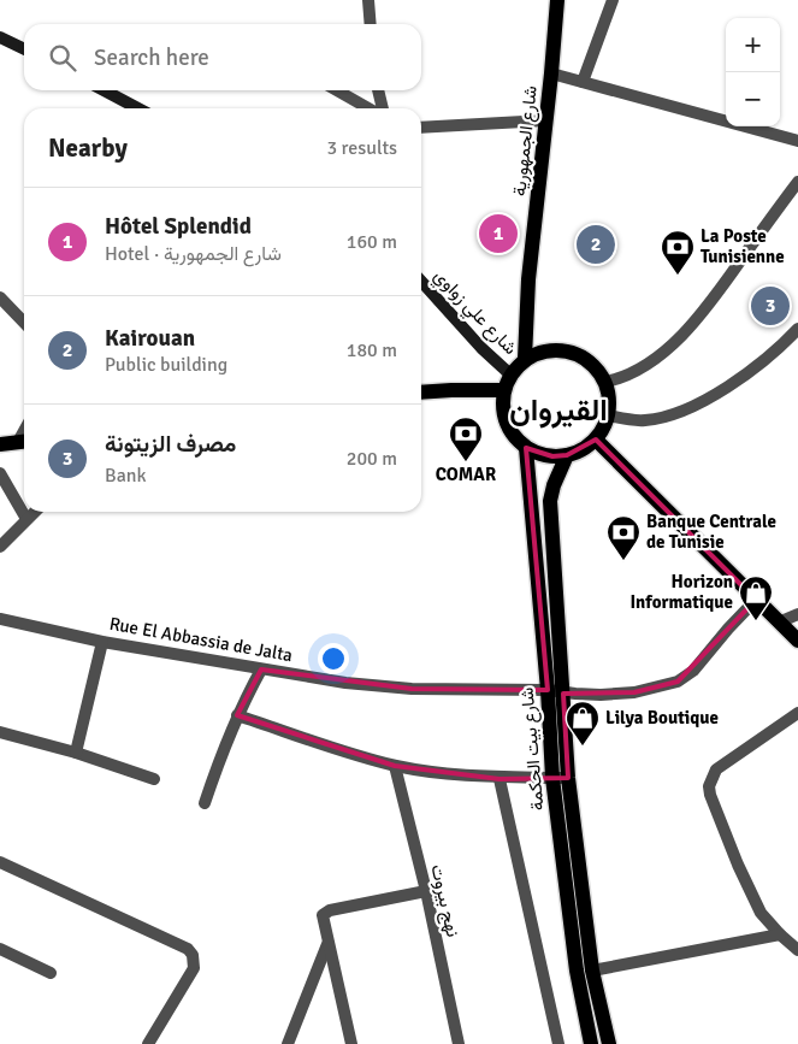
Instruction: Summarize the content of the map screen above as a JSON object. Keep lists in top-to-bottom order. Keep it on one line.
{"streets":{"main road":["شارع الجمهورية","شارع بيت الحكمة"],"street":["شارع علي زواوي","Rue El Abbassia de Jalta","نهج بيروت"]},"crossings":[["شارع الجمهورية","شارع علي زواوي"],["شارع الجمهورية","شارع بيت الحكمة"],["شارع علي زواوي","شارع بيت الحكمة"],["Rue El Abbassia de Jalta","شارع بيت الحكمة"]],"districts":["القيروان"],"places":{"bank":["La Poste Tunisienne","COMAR","Banque Centrale de Tunisie"],"shop":["Horizon Informatique","Lilya Boutique"]},"page":{"map_buttons":["+","−"],"search":"Search here","heading":["Nearby","3 results"],"list":[{"mark":"1","name":"Hôtel Splendid","note":"Hotel · شارع الجمهورية","value":"160 m"},{"mark":"2","name":"Kairouan","note":"Public building","value":"180 m"},{"mark":"3","name":"مصرف الزيتونة","note":"Bank","value":"200 m"}],"pins":["1","2","3"]}}
